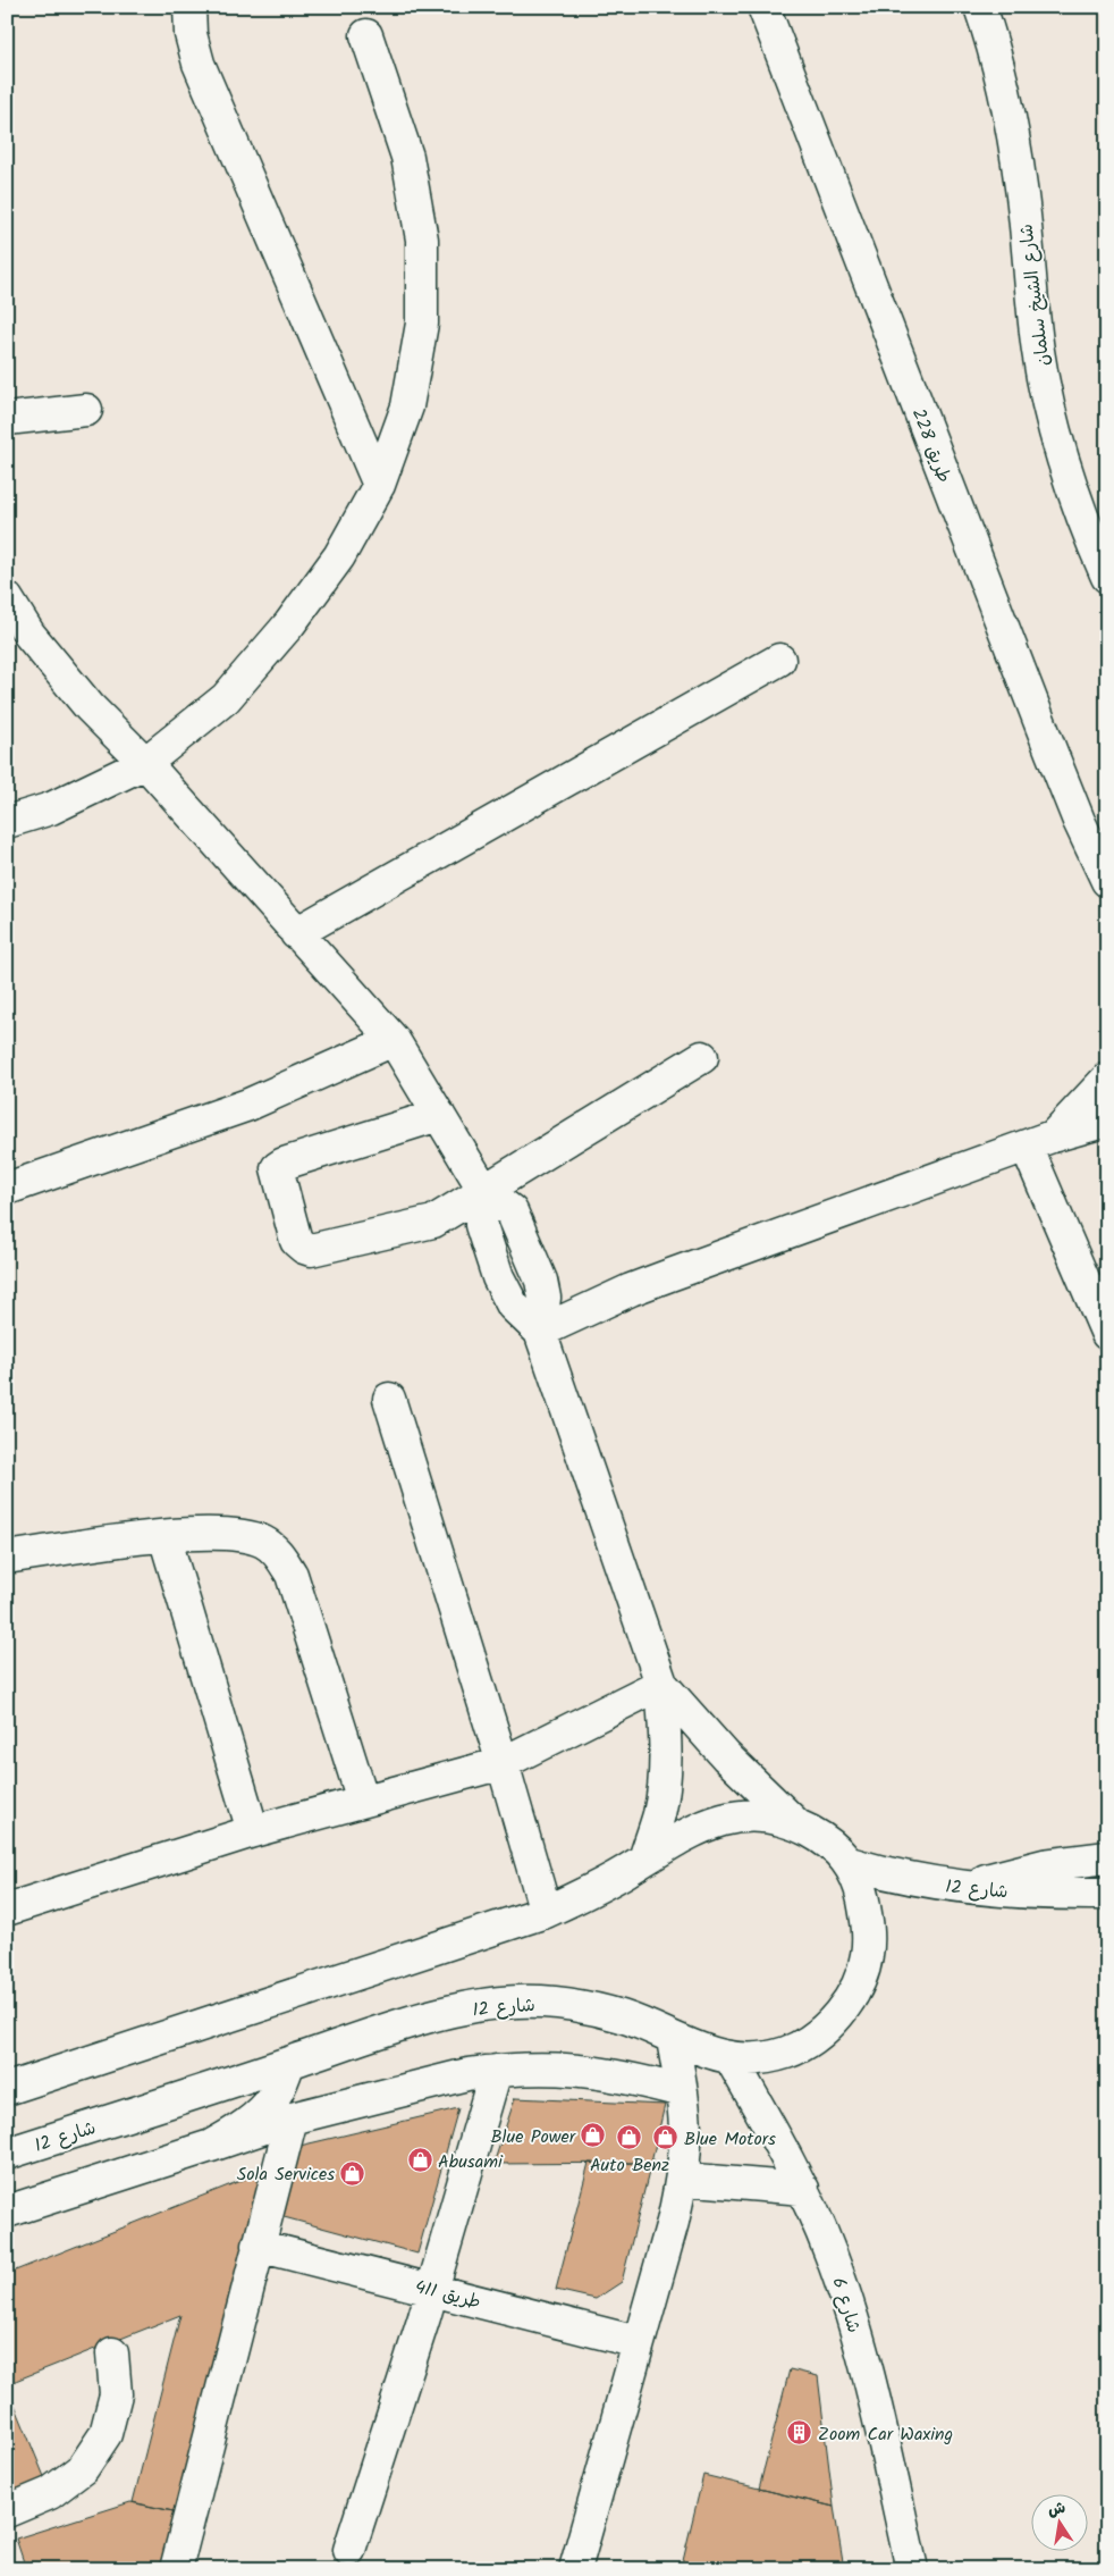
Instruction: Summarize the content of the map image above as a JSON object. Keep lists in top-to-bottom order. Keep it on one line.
{"streets":{"street":["شارع الشيخ سلمان","طريق 228","شارع 12","طريق 411","شارع 6"]},"crossings":[["شارع 12","شارع 6"]],"places":{"shop":["Blue Power","Auto Benz","Blue Motors","Abusami","Sola Services"],"building":["Zoom Car Waxing"]},"north":"top"}
